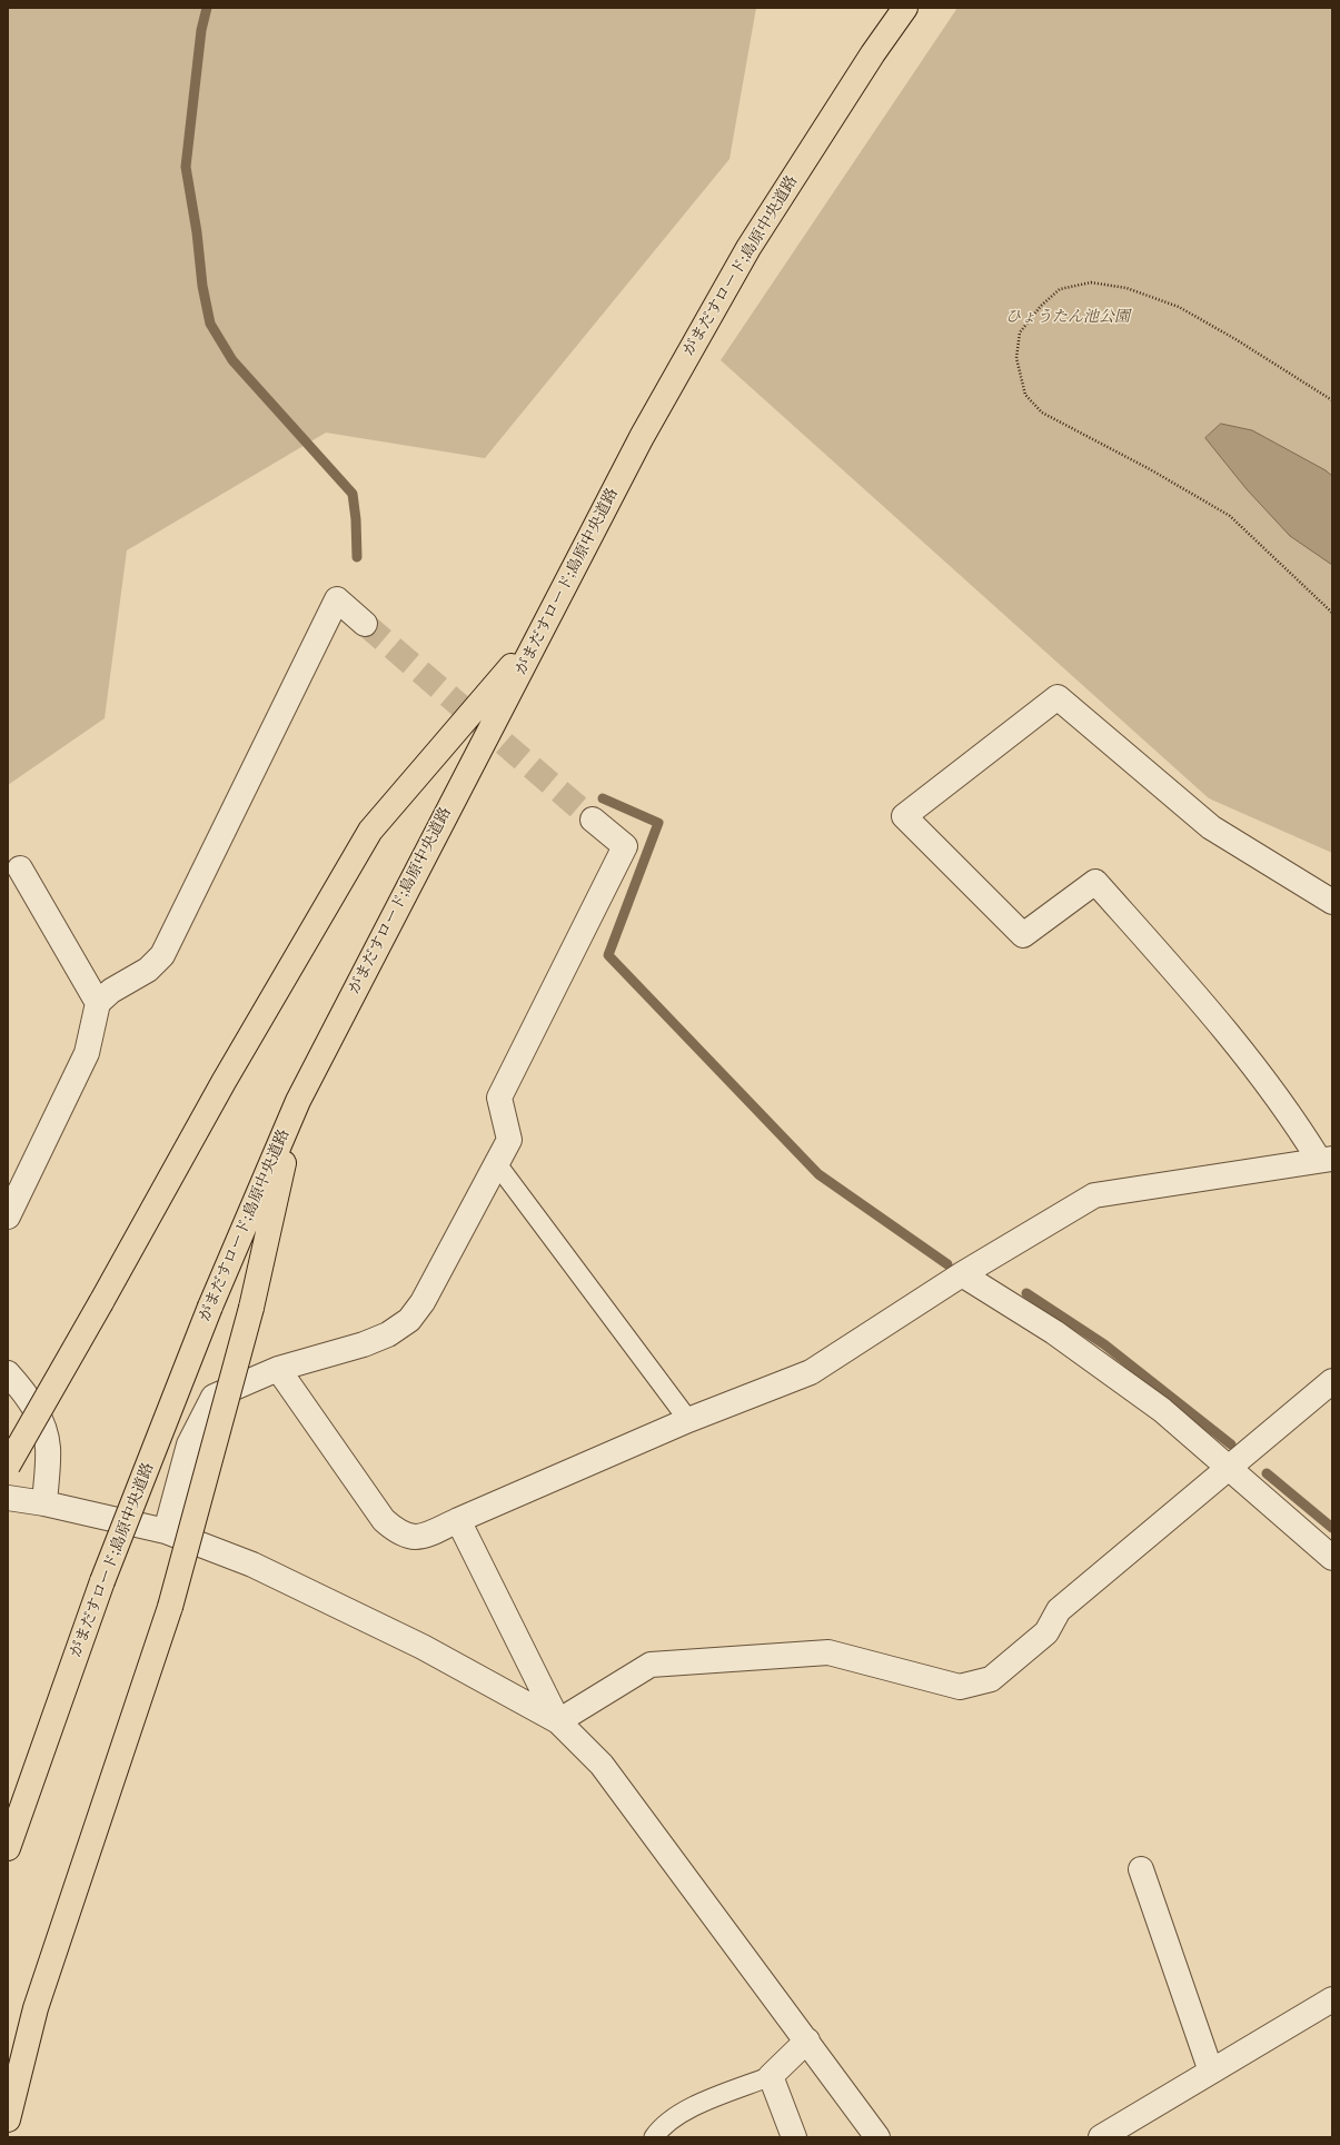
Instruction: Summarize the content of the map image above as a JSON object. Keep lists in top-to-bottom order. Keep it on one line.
{"streets":{"highway":["がまだすロード;島原中央道路"]},"parks":["ひょうたん池公園"]}
